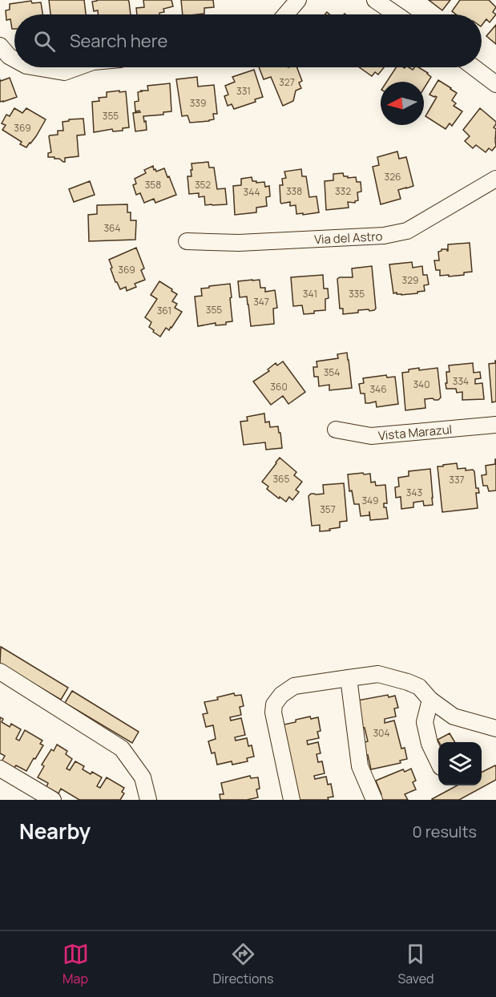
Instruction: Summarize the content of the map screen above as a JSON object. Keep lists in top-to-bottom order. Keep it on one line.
{"streets":{"street":["Via del Astro","Vista Marazul"]},"house_numbers":["327","331","339","355","369","326","358","352","338","332","344","364","369","329","341","335","347","355","361","354","334","340","360","346","365","337","343","349","357","304"],"north":"left","page":{"search":"Search here","heading":["Nearby","0 results"],"nav":["Map","Directions","Saved"]}}
